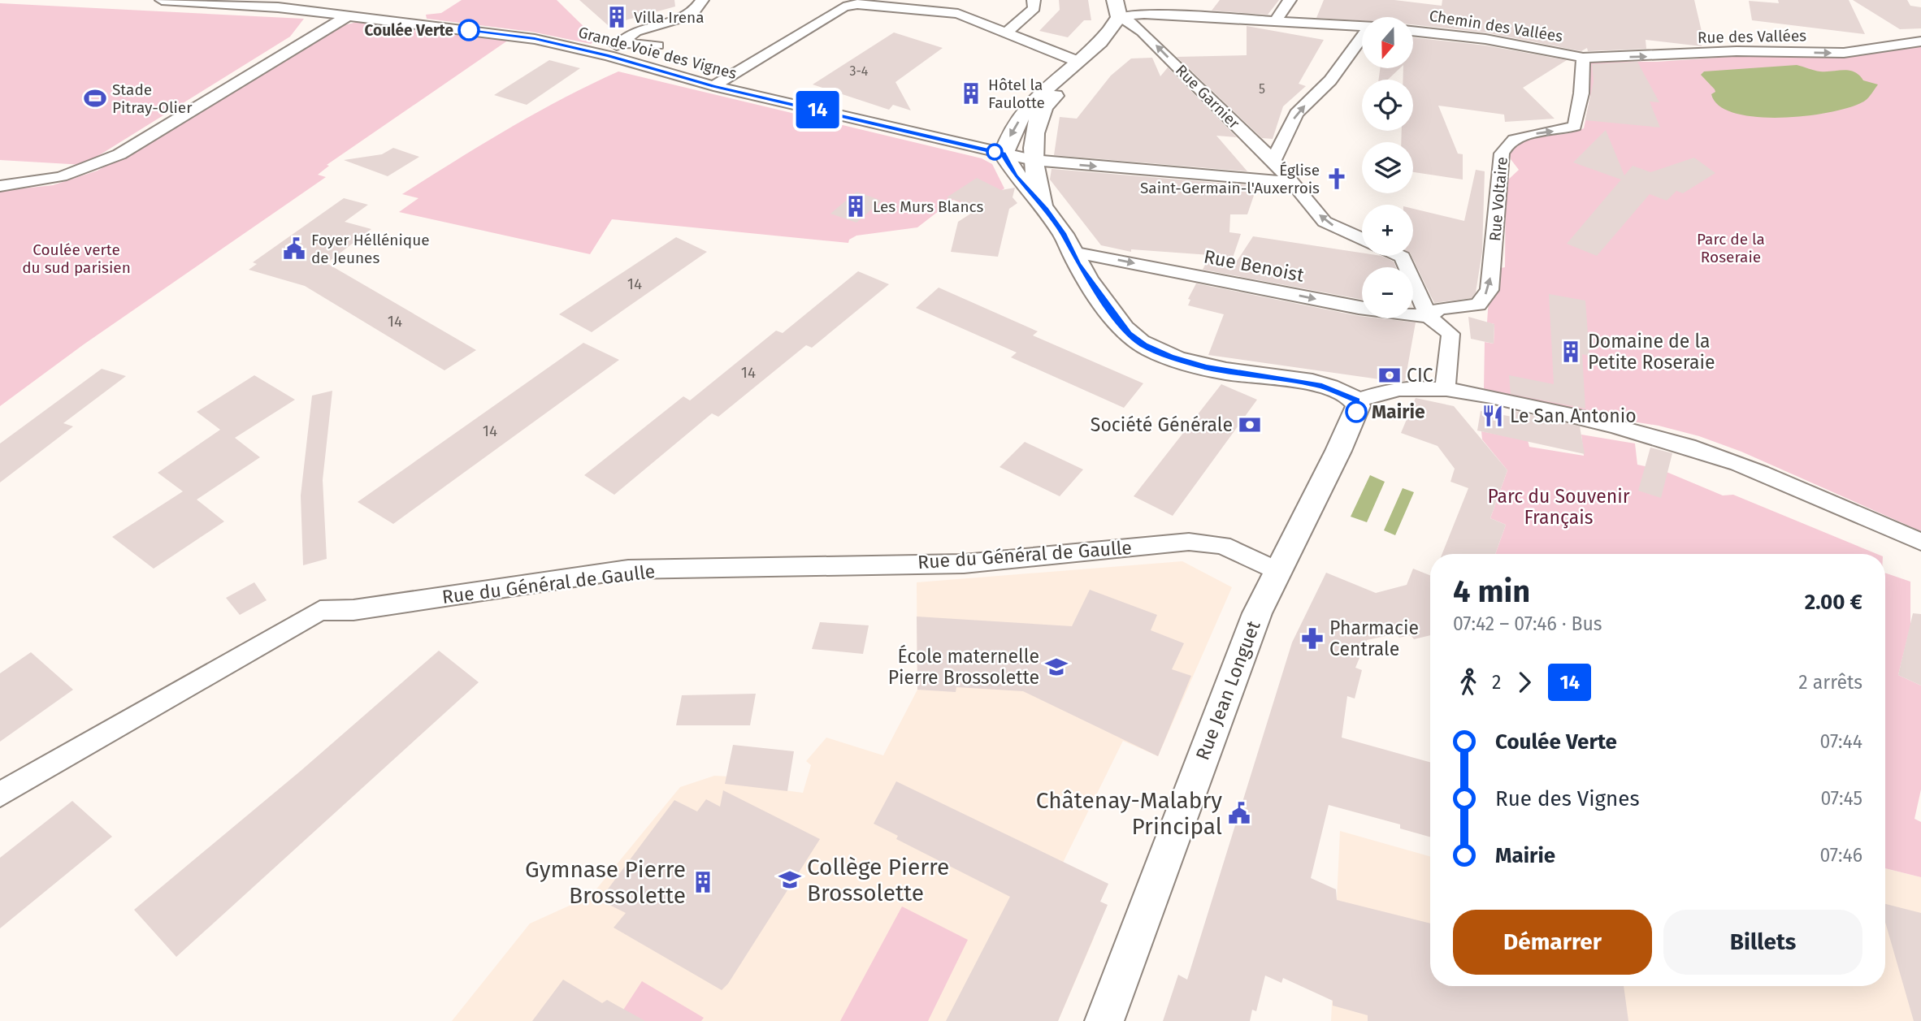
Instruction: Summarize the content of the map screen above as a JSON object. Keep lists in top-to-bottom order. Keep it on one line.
{"streets":{"street":["Chemin des Vallées","Rue des Vallées","Grande Voie des Vignes","Rue Garnier","Rue Voltaire","Rue Benoist","Rue du Général de Gaulle","Rue Jean Longuet"]},"crossings":[["Chemin des Vallées","Rue des Vallées"],["Chemin des Vallées","Rue Voltaire"],["Rue des Vallées","Rue Voltaire"],["Rue Voltaire","Rue Benoist"],["Rue du Général de Gaulle","Rue Jean Longuet"]],"one_way":["Rue des Vallées","Rue Voltaire"],"parks":["Parc de la Roseraie","Coulée verte du sud parisien","Parc du Souvenir Français"],"places":{"building":["Villa Irena","Hôtel la Faulotte","Les Murs Blancs","Domaine de la Petite Roseraie","Gymnase Pierre Brossolette"],"other":["Coulée Verte","Mairie"],"sports":["Stade Pitray-Olier"],"church":["Église Saint-Germain-l'Auxerrois"],"public building":["Foyer Héllénique de Jeunes","Châtenay-Malabry Principal"],"bank":["CIC","Société Générale"],"restaurant":["Le San Antonio"],"pharmacy":["Pharmacie Centrale"],"school or university":["École maternelle Pierre Brossolette","Collège Pierre Brossolette"]},"lines":["bus line 14"],"house_numbers":["3-4","5","14","14","14","14"],"north":"bottom","page":{"on_map":"14","map_buttons":["+","−"],"heading":["4 min","07:42 – 07:46 · Bus","2.00 €"],"legs":["2","14","2 arrêts"],"list":[{"name":"Coulée Verte","value":"07:44"},{"name":"Rue des Vignes","value":"07:45"},{"name":"Mairie","value":"07:46"}],"buttons":["Démarrer","Billets"]}}
